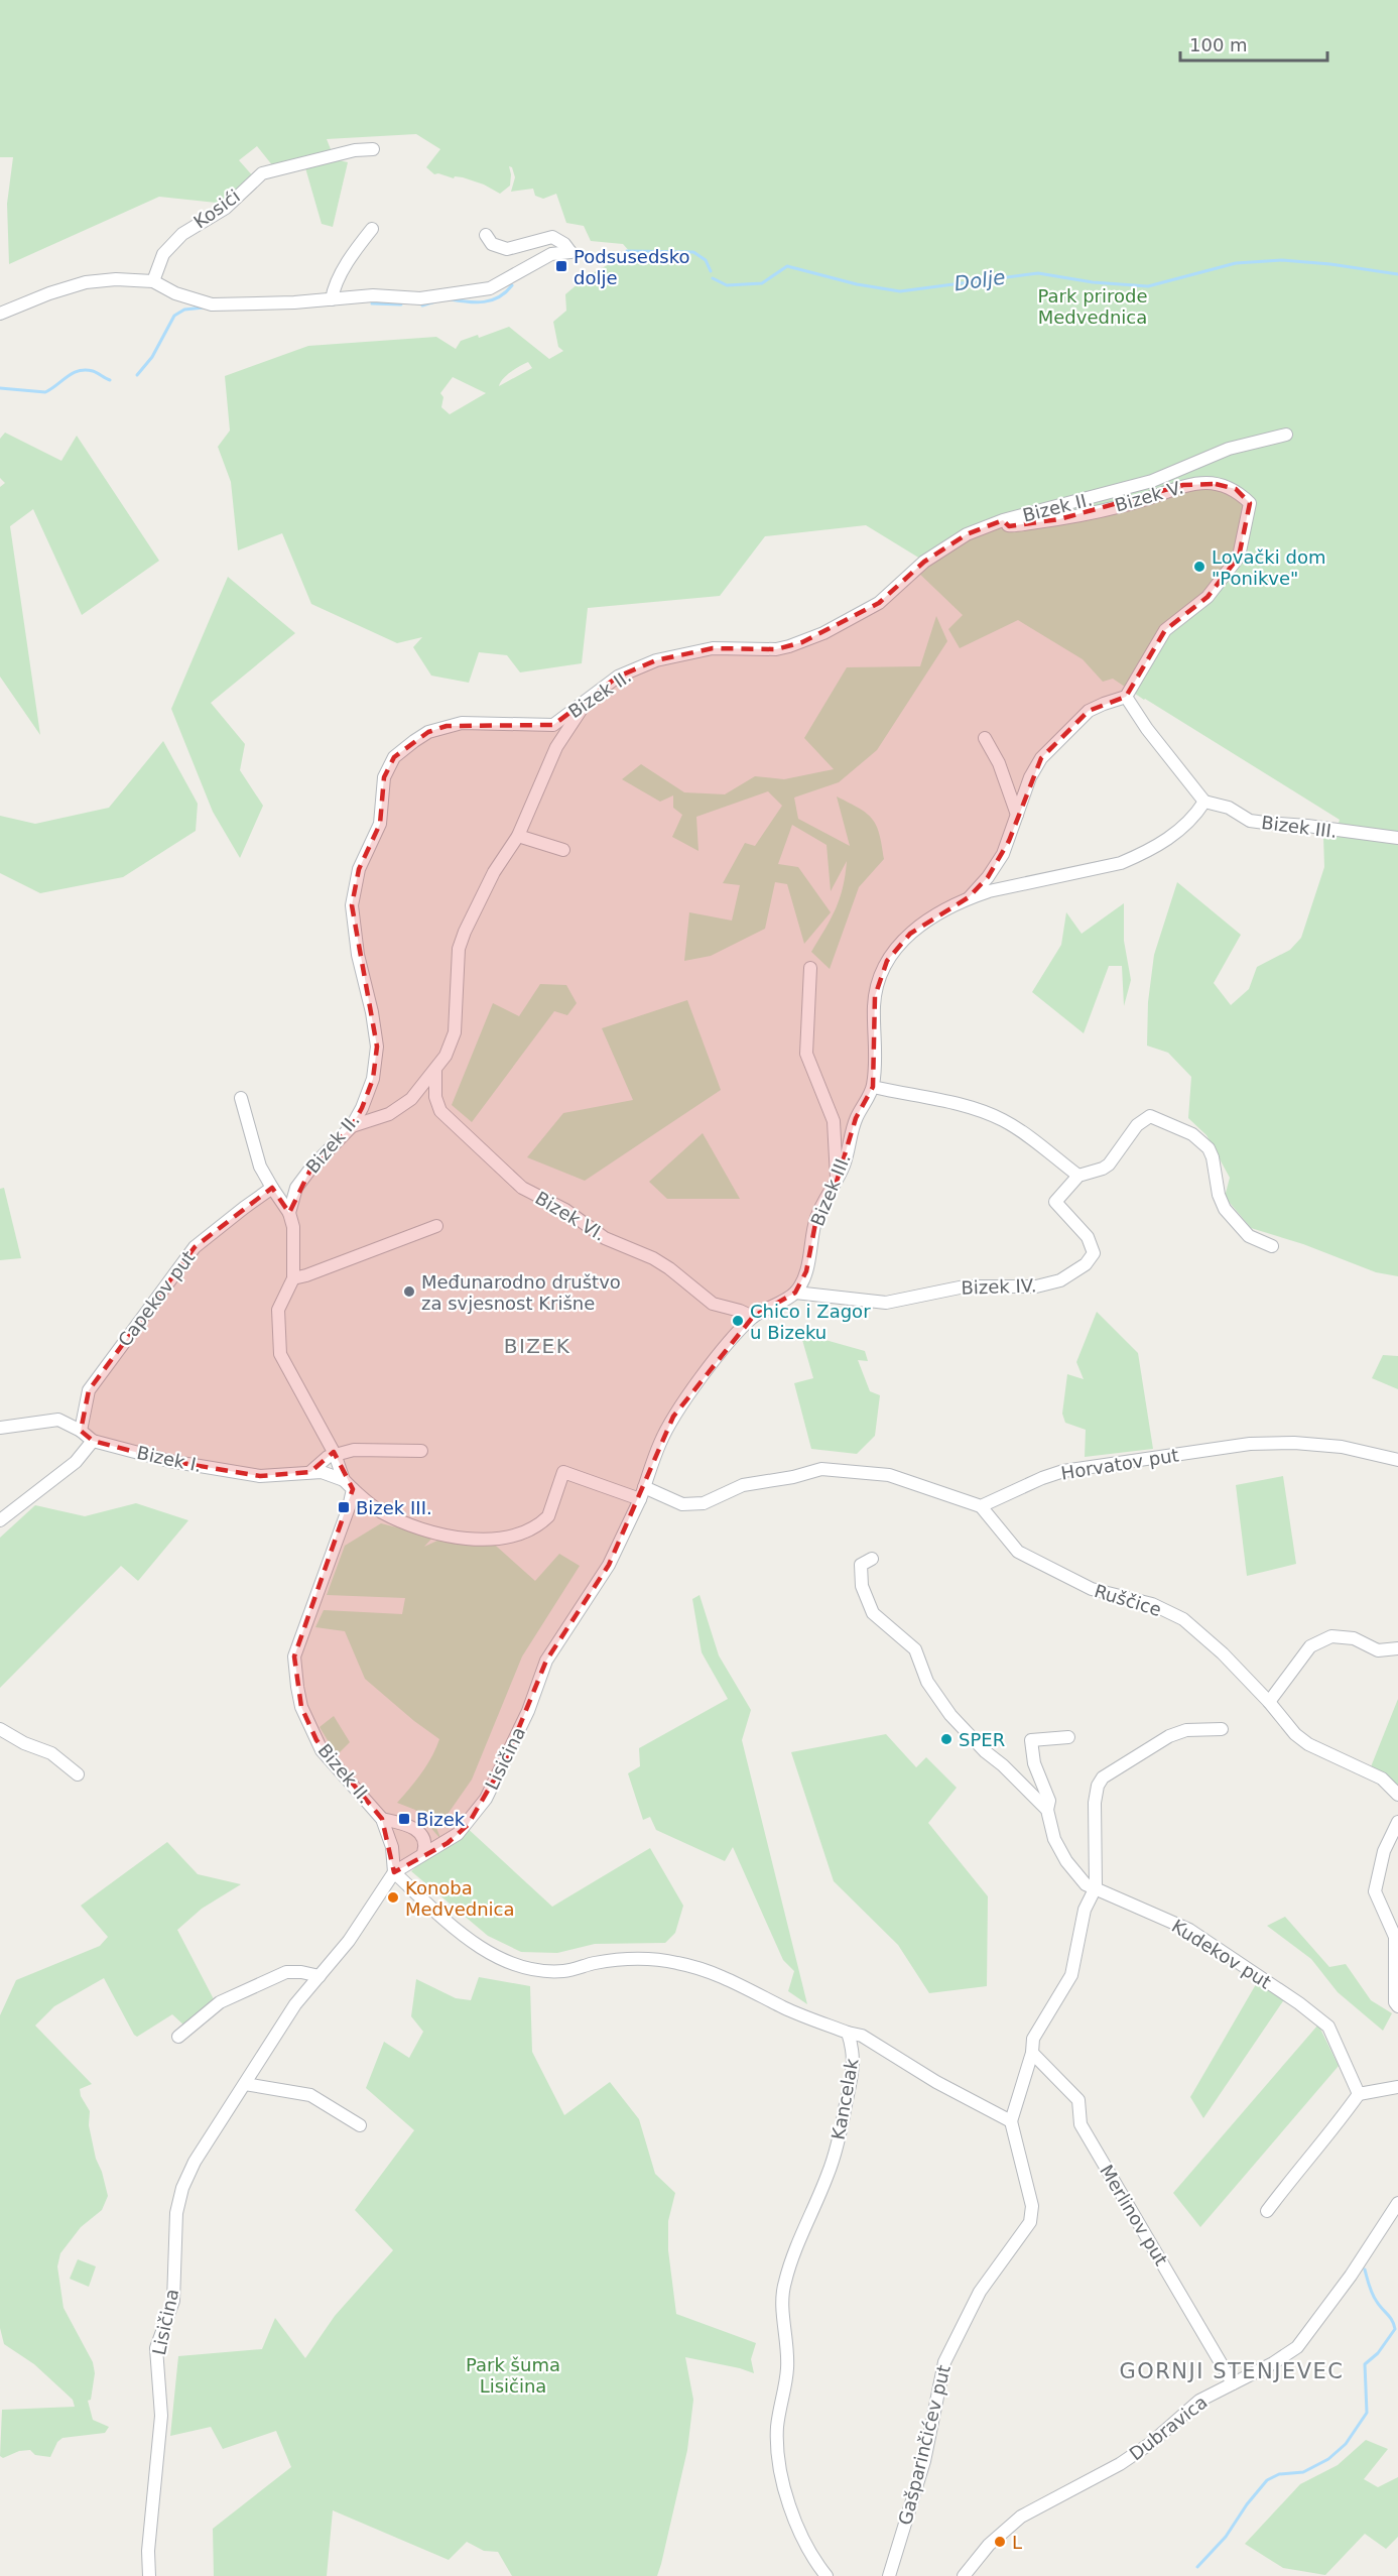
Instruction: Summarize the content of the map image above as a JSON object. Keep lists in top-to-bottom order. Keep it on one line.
{"streets":{"street":["Kosići","Bizek V.","Bizek II.","Bizek III.","Bizek VI.","Bizek IV.","Capekov put","Bizek I.","Horvatov put","Ruščice","Lisičina","Kudekov put","Kancelak","Merlinov put","Dubravica","Gašparinčićev put"]},"crossings":[["Bizek V.","Bizek II."],["Bizek II.","Bizek I."],["Bizek II.","Lisičina"],["Bizek II.","Kancelak"],["Bizek III.","Bizek IV."],["Capekov put","Bizek I."],["Horvatov put","Ruščice"],["Lisičina","Kancelak"],["Merlinov put","Dubravica"]],"districts":["BIZEK","GORNJI STENJEVEC"],"water":["Dolje"],"parks":["Park prirode Medvednica","Park šuma Lisičina"],"places":{"transit":["Podsusedsko dolje","Bizek III.","Bizek"],"other":["Lovački dom \"Ponikve\"","Međunarodno društvo za svjesnost Krišne","Chico i Zagor u Bizeku","SPER","Konoba Medvednica","L"]},"scale_bar":"100 m"}
